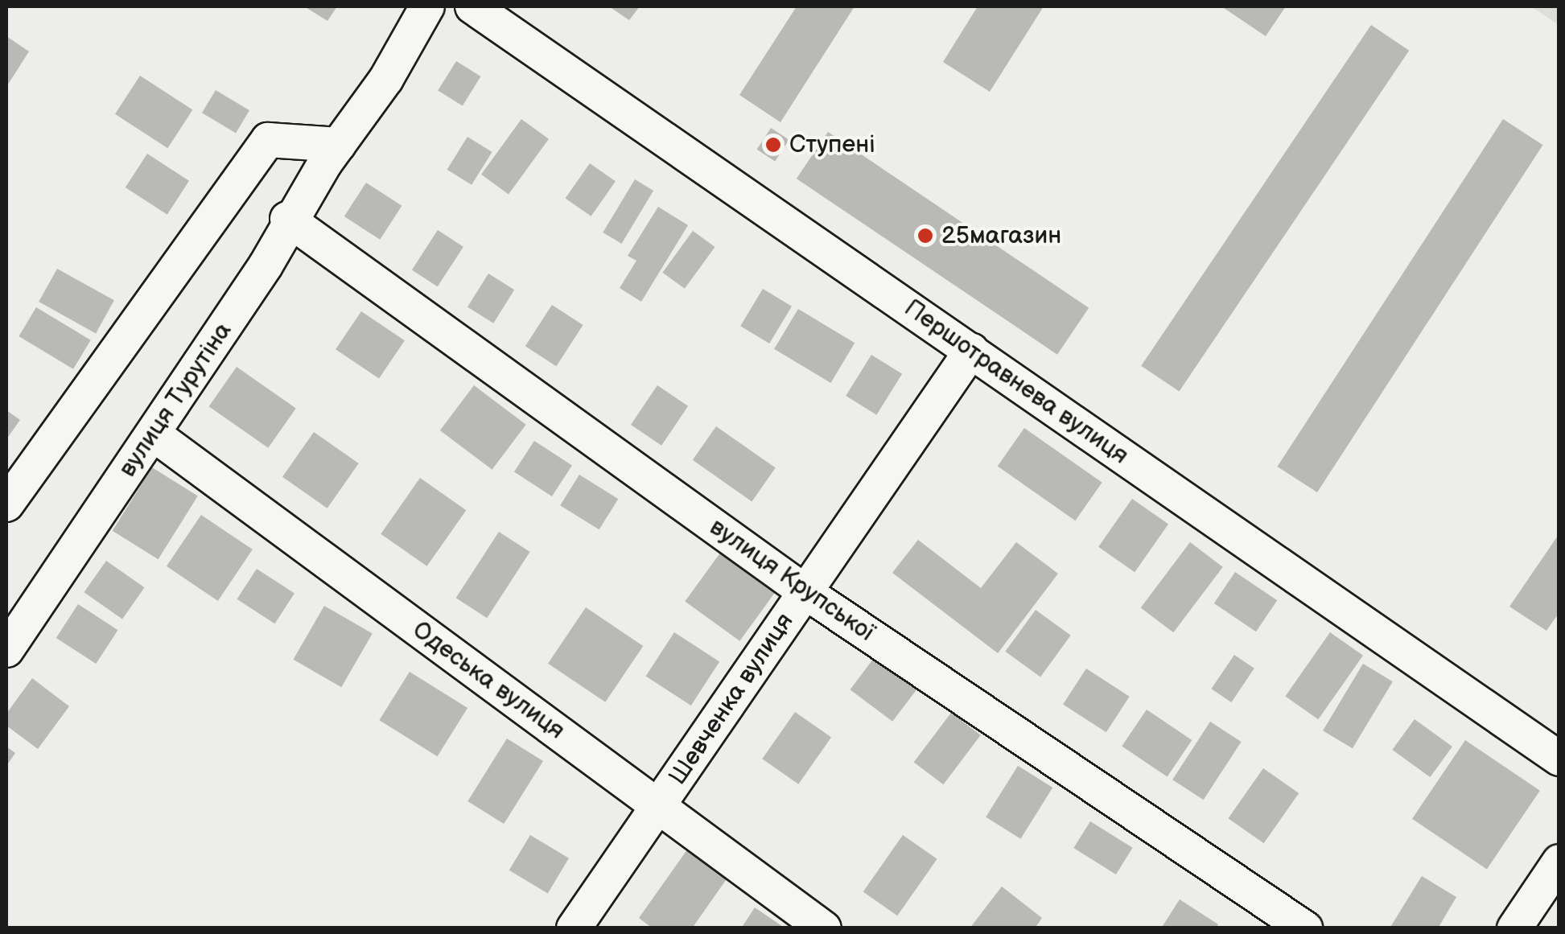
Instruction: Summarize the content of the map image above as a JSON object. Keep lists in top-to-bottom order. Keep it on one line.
{"streets":{"street":["Першотравнева вулиця","вулиця Турутіна","вулиця Крупської","Одеська вулиця","Шевченка вулиця"]},"crossings":[["Першотравнева вулиця","Шевченка вулиця"],["вулиця Турутіна","вулиця Крупської"],["вулиця Турутіна","Одеська вулиця"],["вулиця Крупської","Шевченка вулиця"],["Одеська вулиця","Шевченка вулиця"]],"places":["Ступені","25магазин"]}
